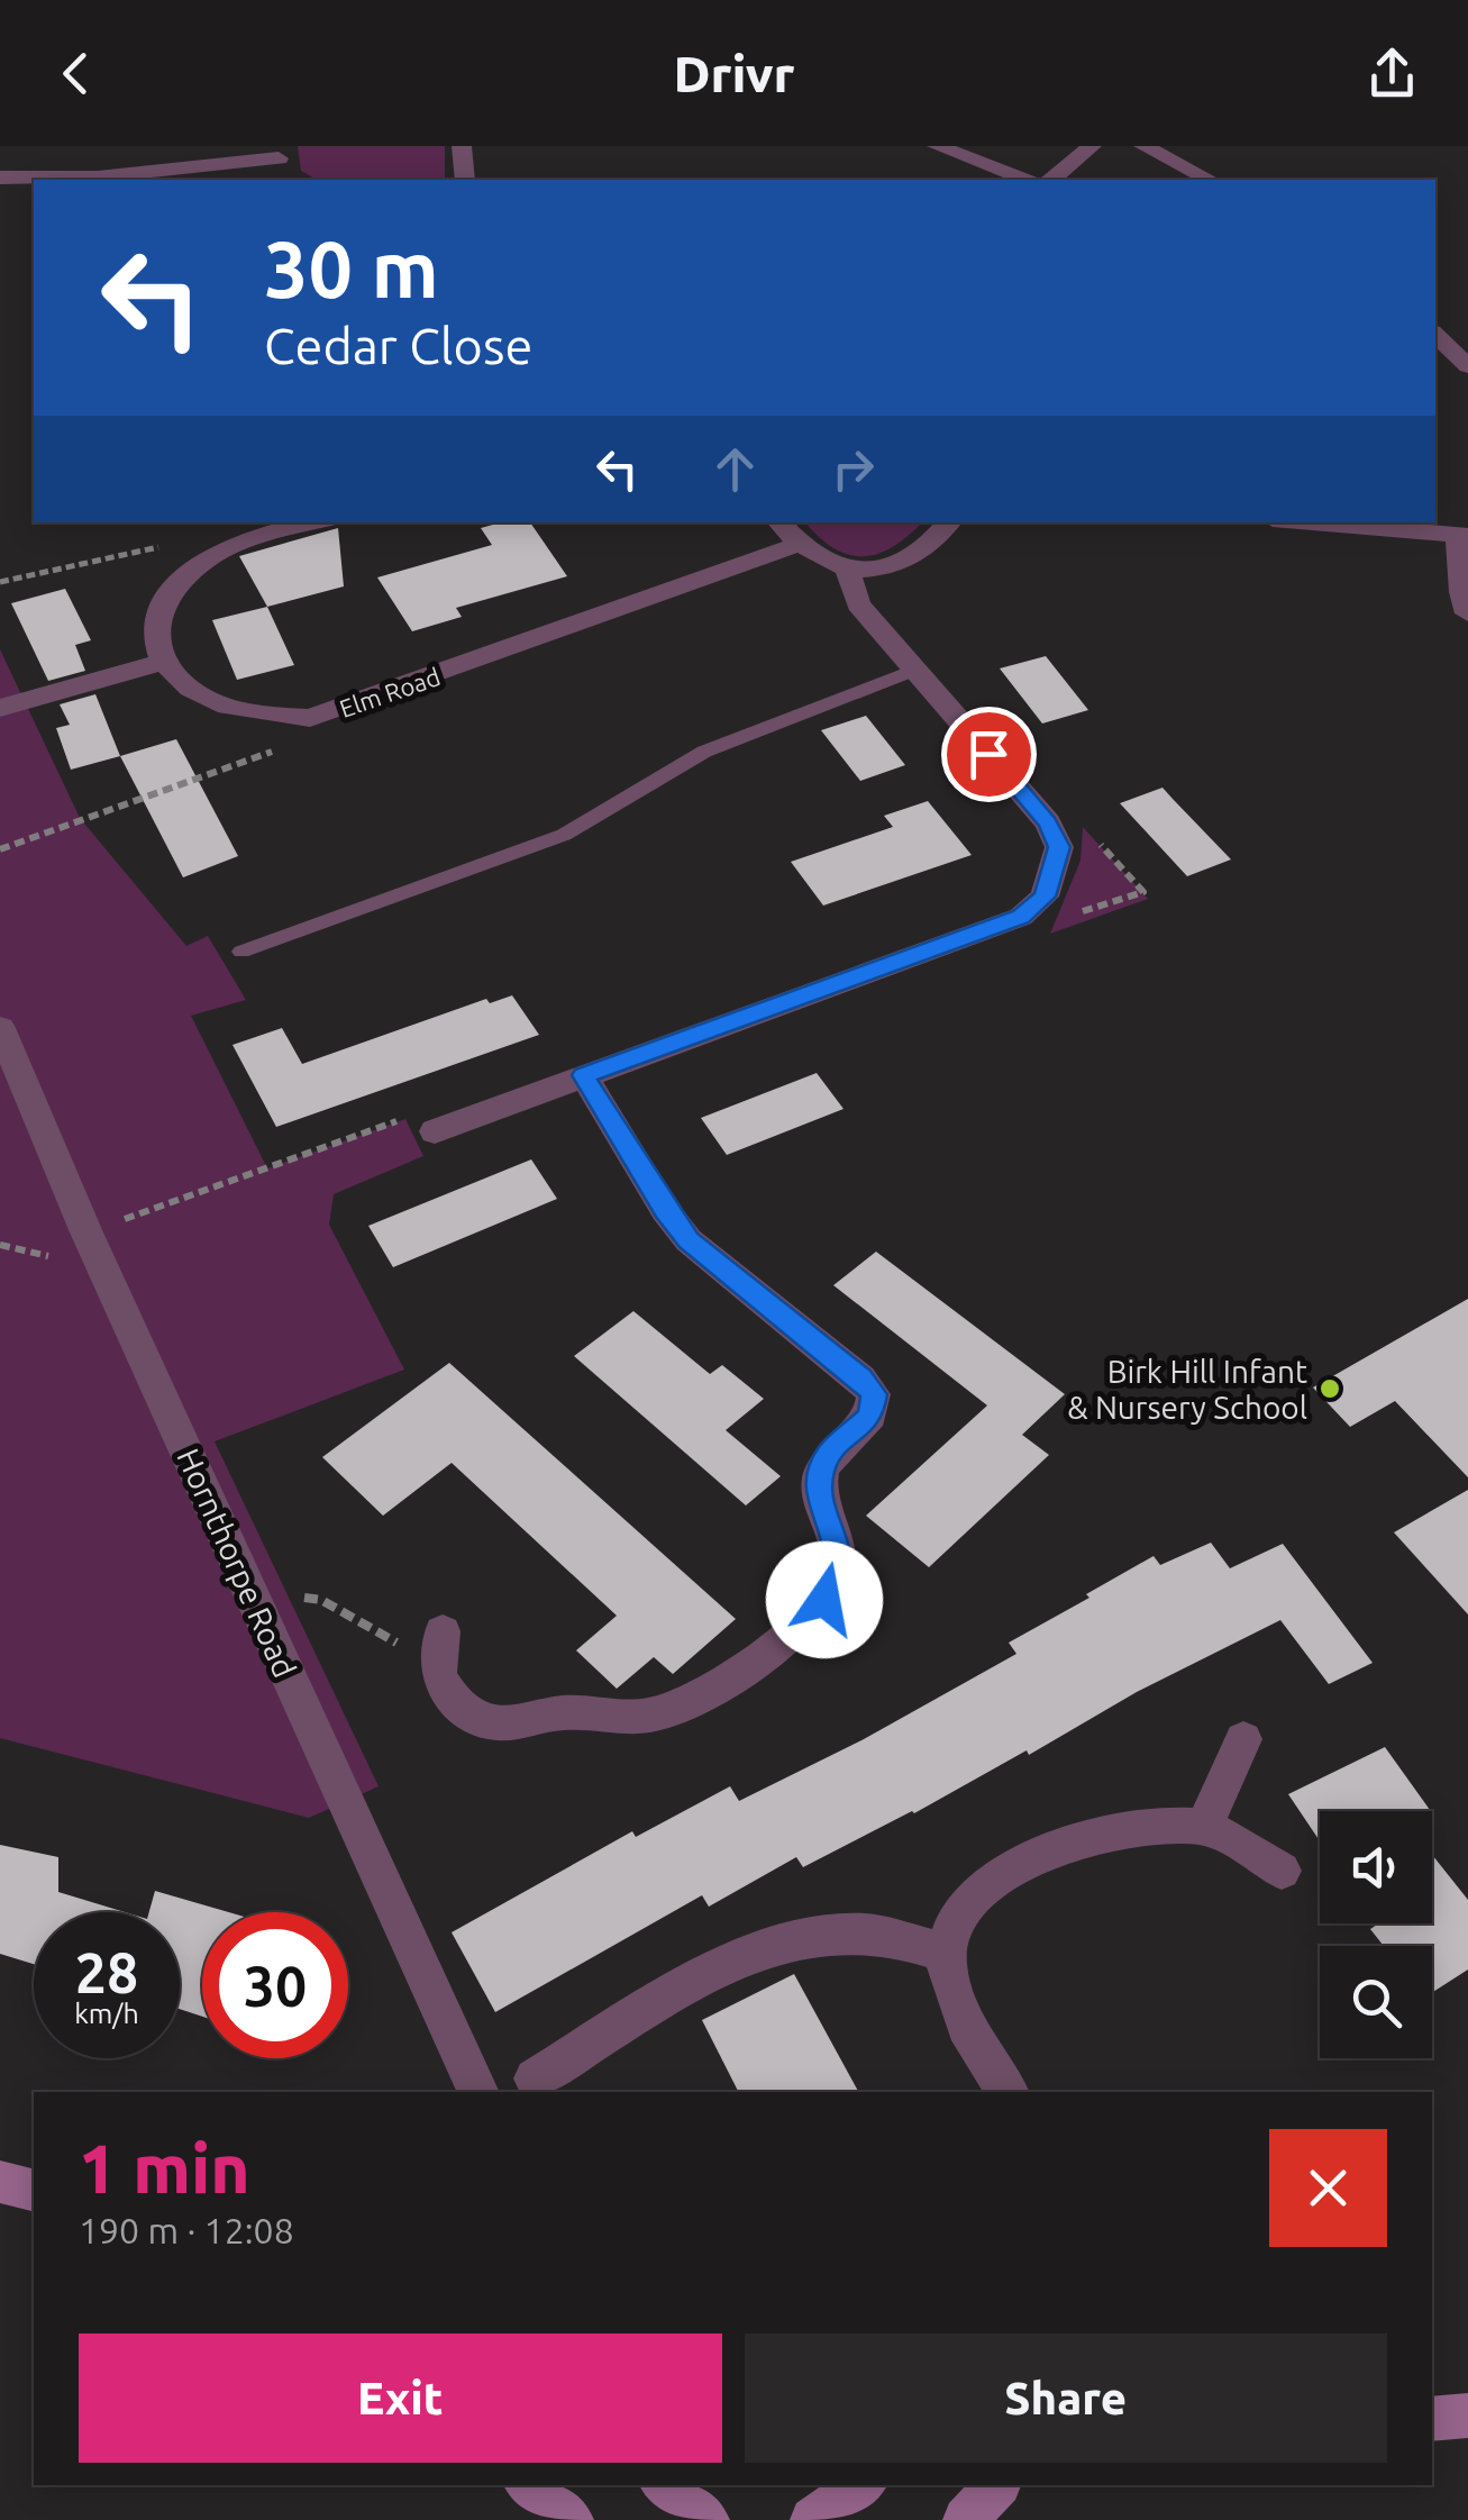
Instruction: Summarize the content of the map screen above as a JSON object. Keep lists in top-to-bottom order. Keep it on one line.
{"streets":{"street":["Elm Road","Hornthorpe Road"]},"places":["Birk Hill Infant & Nursery School"],"page":{"header":"Drivr","turn":["30 m","Cedar Close"],"speed":"28 km/h","limit":"30","heading":["1 min","190 m · 12:08"],"buttons":["Exit","Share"]}}
